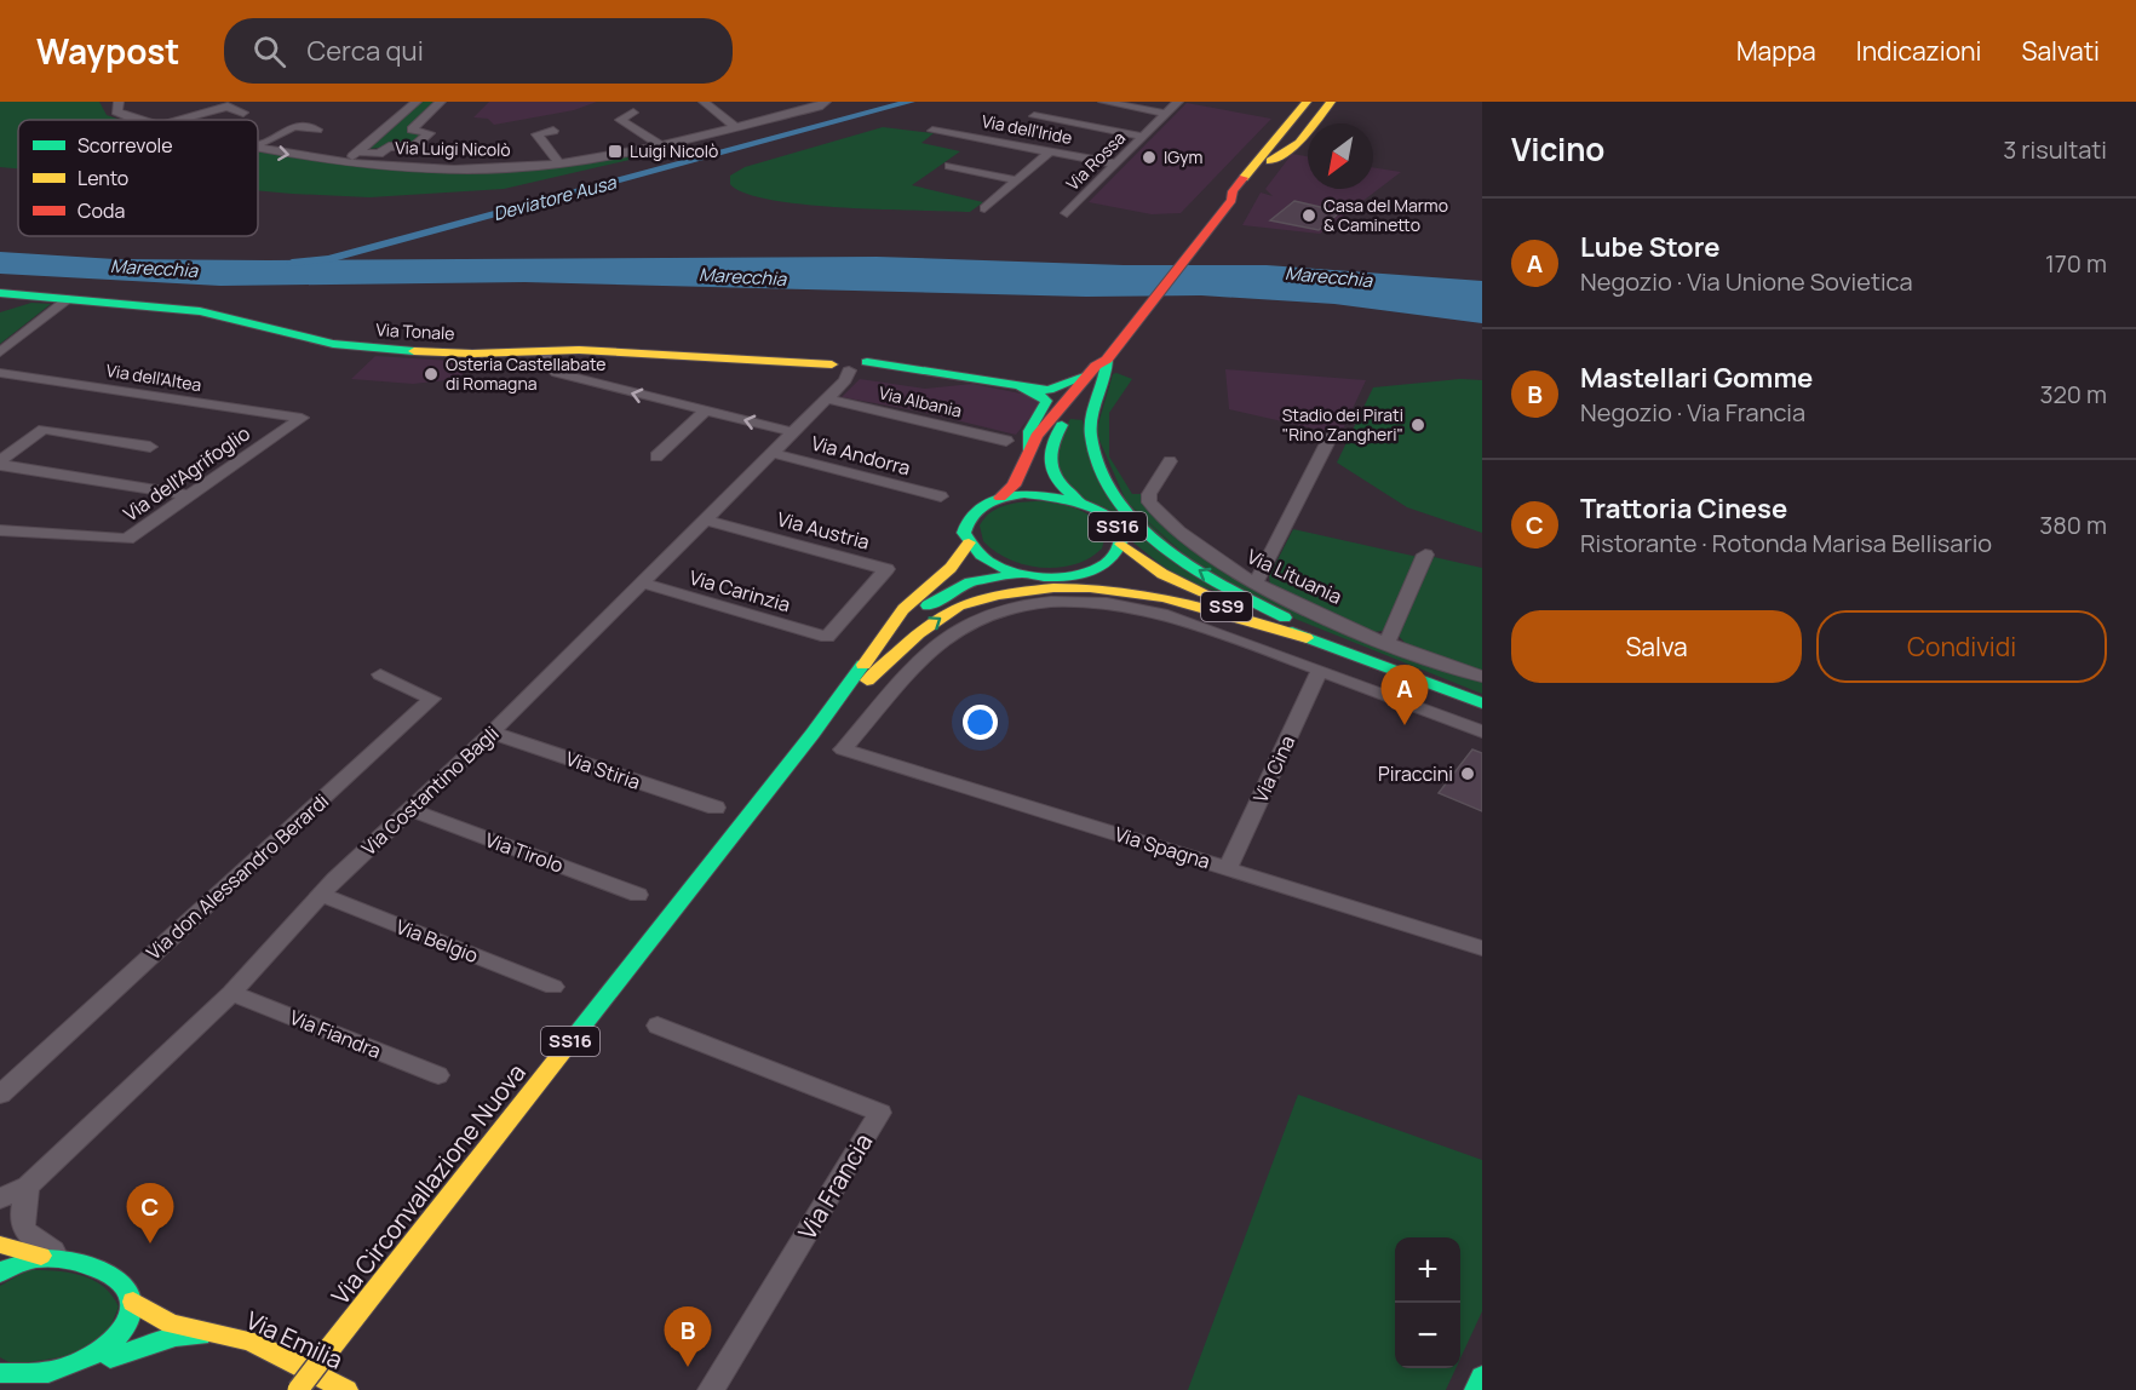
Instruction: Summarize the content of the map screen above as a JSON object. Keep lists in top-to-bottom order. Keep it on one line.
{"streets":{"main road":["Via Tonale","SS16","SS9","Via Circonvallazione Nuova","Via Emilia"],"street":["Via dell'Iride","Via Luigi Nicolò","Via Rossa","Via dell'Altea","Via Albania","Via Andorra","Via dell'Agrifoglio","Via Austria","Via Lituania","Via Carinzia","Via Cina","Via Stiria","Via Costantino Bagli","Via Spagna","Via Tirolo","Via don Alessandro Berardi","Via Belgio","Via Fiandra","Via Francia"]},"crossings":[["Via dell'Iride","Via Rossa"],["Via Tonale","Via Costantino Bagli"],["Via dell'Altea","Via dell'Agrifoglio"],["Via Albania","Via Costantino Bagli"],["Via Andorra","Via Costantino Bagli"],["SS16","SS9"],["SS16","Via Circonvallazione Nuova"],["Via Austria","Via Carinzia"],["Via Austria","Via Costantino Bagli"],["Via Carinzia","Via Costantino Bagli"],["Via Cina","Via Spagna"],["Via Stiria","Via Costantino Bagli"],["Via Costantino Bagli","Via Tirolo"],["Via Costantino Bagli","Via Belgio"],["Via Costantino Bagli","Via Fiandra"]],"water":["Deviatore Ausa","Marecchia"],"places":{"transit":["Luigi Nicolò"],"other":["IGym","Casa del Marmo & Caminetto","Osteria Castellabate di Romagna","Stadio dei Pirati \"Rino Zangheri\"","Piraccini"]},"legend":["Scorrevole","Lento","Coda"],"north":"bottom left","page":{"header":"Waypost","search":"Cerca qui","nav":["Mappa","Indicazioni","Salvati"],"heading":["Vicino","3 risultati"],"list":[{"mark":"A","name":"Lube Store","note":"Negozio · Via Unione Sovietica","value":"170 m"},{"mark":"B","name":"Mastellari Gomme","note":"Negozio · Via Francia","value":"320 m"},{"mark":"C","name":"Trattoria Cinese","note":"Ristorante · Rotonda Marisa Bellisario","value":"380 m"}],"buttons":["Salva","Condividi"],"pins":["A","C","B"],"map_buttons":["+","−"]}}
